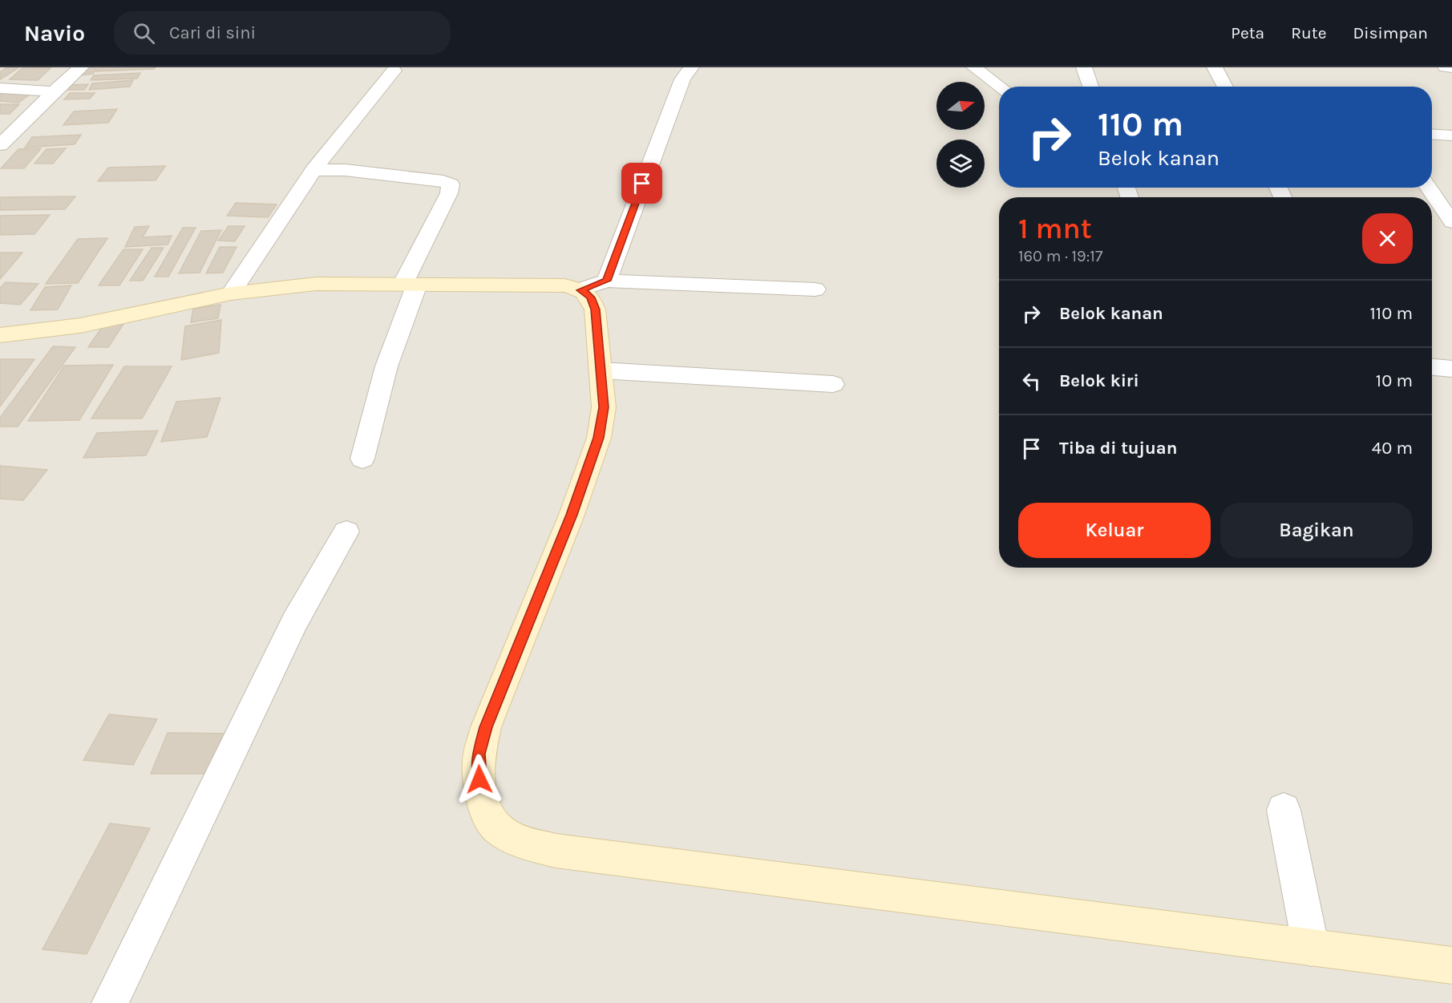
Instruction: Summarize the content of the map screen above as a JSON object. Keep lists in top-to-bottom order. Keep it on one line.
{"north":"right","page":{"header":"Navio","search":"Cari di sini","nav":["Peta","Rute","Disimpan"],"turn":["110 m","Belok kanan"],"heading":["1 mnt","160 m · 19:17"],"list":[{"name":"Belok kanan","value":"110 m"},{"name":"Belok kiri","value":"10 m"},{"name":"Tiba di tujuan","value":"40 m"}],"buttons":["Keluar","Bagikan"]}}
